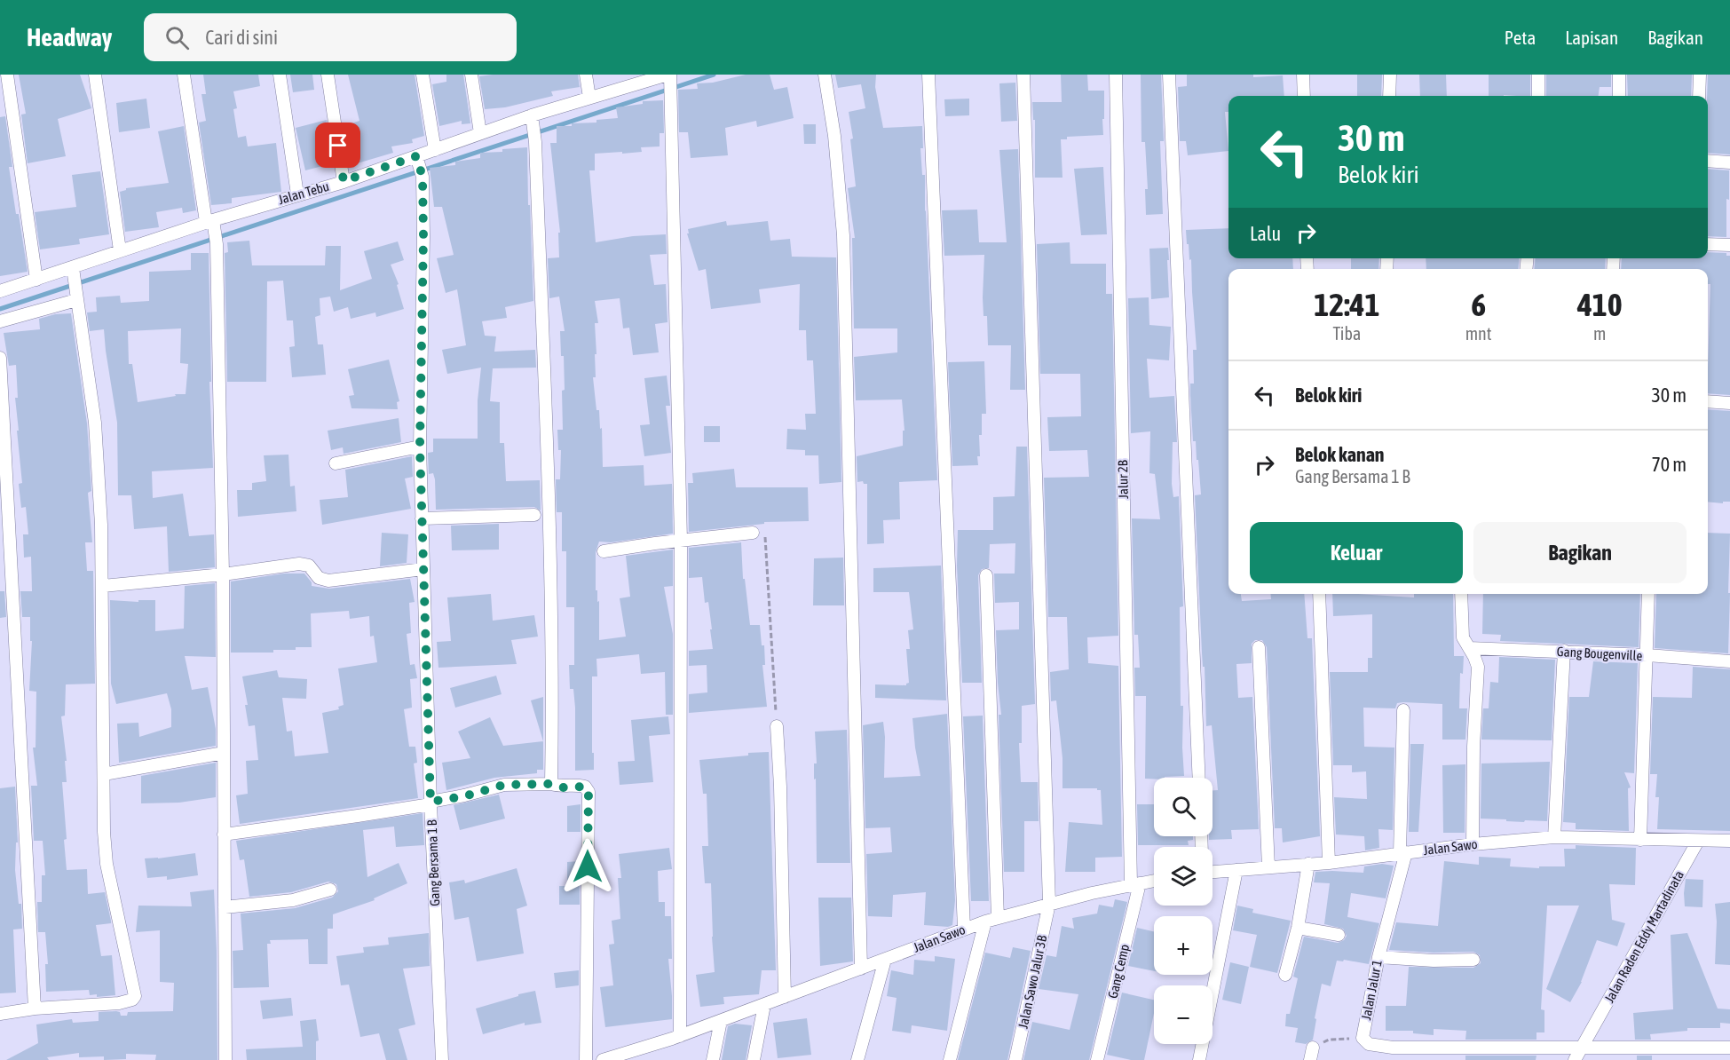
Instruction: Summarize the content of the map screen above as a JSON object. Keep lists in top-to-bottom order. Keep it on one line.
{"streets":{"street":["Jalan Tebu","Jalur 2B","Gang Bougenville","Jalan Sawo","Gang Bersama 1 B","Jalan Raden Eddy Martadinata","Gang Cemp","Jalan Sawo Jalur 3B","Jalan Jalur 1"]},"crossings":[["Jalan Tebu","Gang Bersama 1 B"],["Jalur 2B","Jalan Sawo"],["Jalur 2B","Gang Cemp"],["Jalan Sawo","Jalan Raden Eddy Martadinata"],["Jalan Sawo","Gang Cemp"],["Jalan Sawo","Jalan Sawo Jalur 3B"],["Jalan Sawo","Jalan Jalur 1"],["Jalan Raden Eddy Martadinata","Jalan Jalur 1"]],"page":{"header":"Headway","search":"Cari di sini","nav":["Peta","Lapisan","Bagikan"],"turn":["30 m","Belok kiri"],"then":"Lalu","eta":["12:41","Tiba","6","mnt","410","m"],"list":[{"name":"Belok kiri","value":"30 m"},{"name":"Belok kanan","note":"Gang Bersama 1 B","value":"70 m"}],"buttons":["Keluar","Bagikan"],"map_buttons":["+","−"]}}
